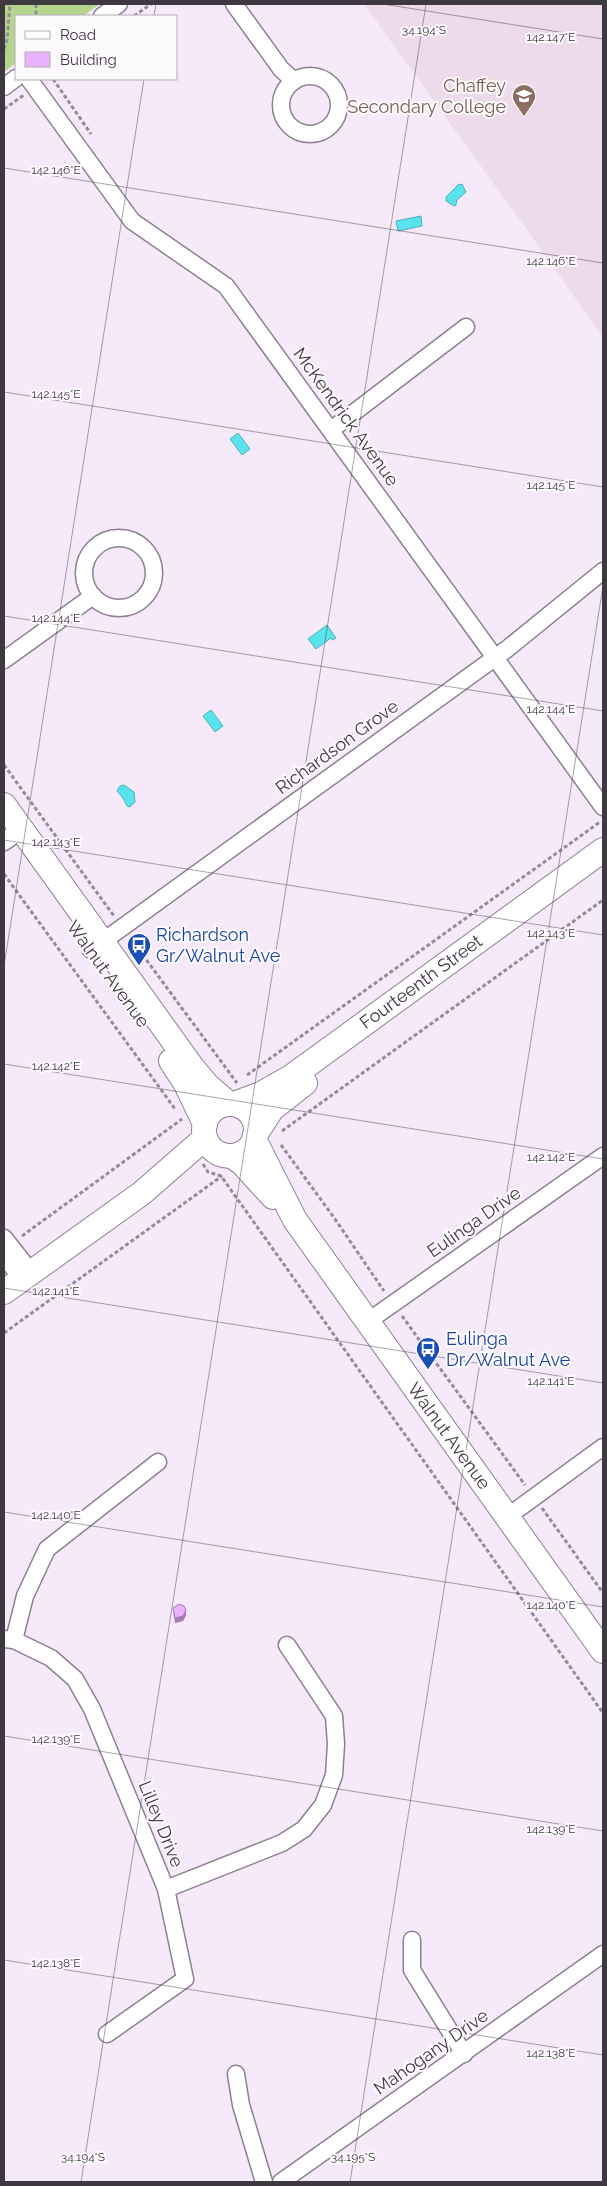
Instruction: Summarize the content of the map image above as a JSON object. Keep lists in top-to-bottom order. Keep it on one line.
{"streets":{"street":["McKendrick Avenue","Richardson Grove","Walnut Avenue","Fourteenth Street","Eulinga Drive","Lilley Drive","Mahogany Drive"]},"crossings":[["McKendrick Avenue","Richardson Grove"],["Richardson Grove","Walnut Avenue"],["Walnut Avenue","Fourteenth Street"],["Walnut Avenue","Eulinga Drive"]],"places":{"school or university":["Chaffey Secondary College"],"bus stop":["Richardson Gr/Walnut Ave","Eulinga Dr/Walnut Ave"]},"legend":["Road","Building"],"coordinates":["34.194°S","142.147°E","142.146°E","142.145°E","142.144°E","142.143°E","142.142°E","142.141°E","142.140°E","142.139°E","142.138°E","34.195°S"]}
